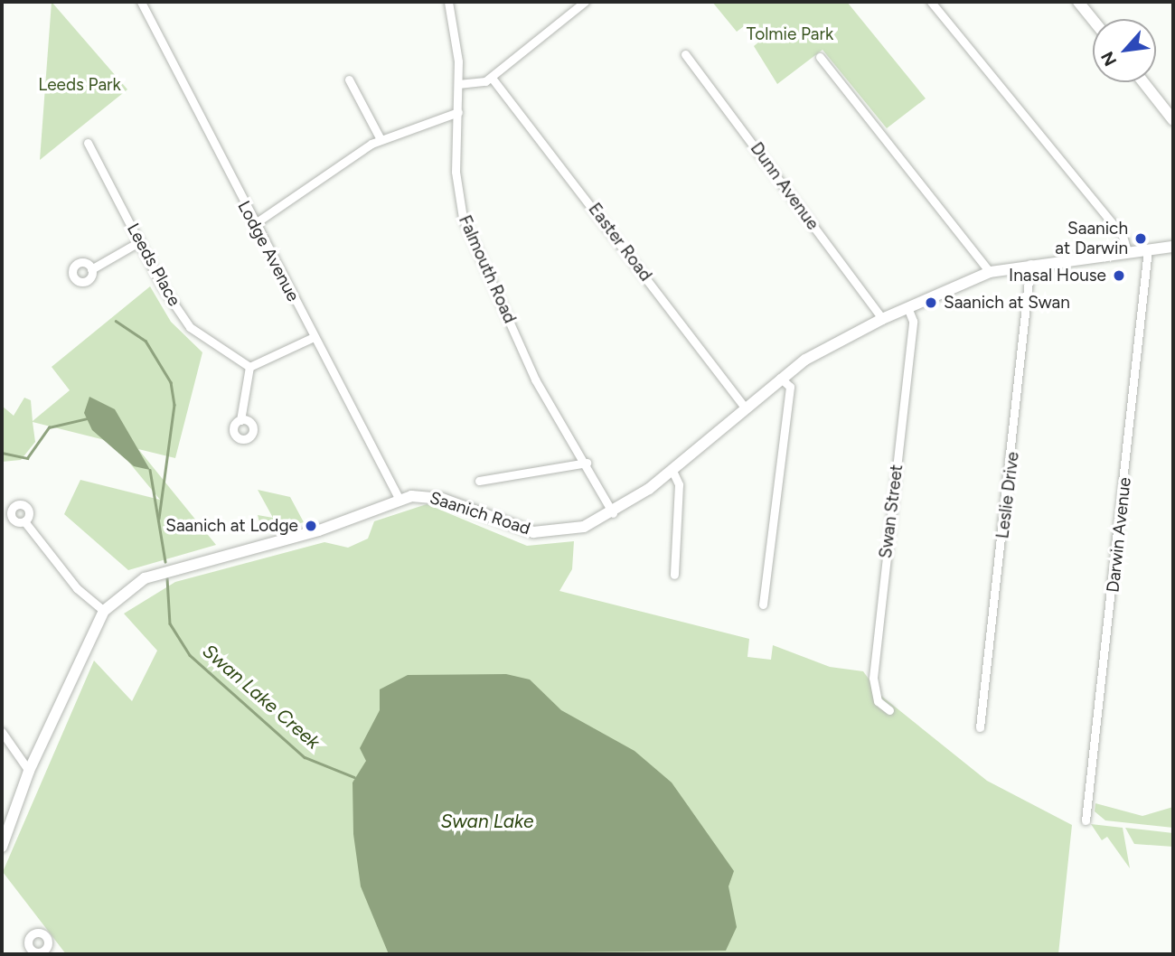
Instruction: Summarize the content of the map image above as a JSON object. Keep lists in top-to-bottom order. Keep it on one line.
{"streets":{"main road":["Saanich Road"],"street":["Dunn Avenue","Easter Road","Lodge Avenue","Leeds Place","Falmouth Road","Leslie Drive","Swan Street","Darwin Avenue"]},"crossings":[["Dunn Avenue","Saanich Road"],["Easter Road","Saanich Road"],["Lodge Avenue","Saanich Road"],["Falmouth Road","Saanich Road"],["Leslie Drive","Saanich Road"],["Swan Street","Saanich Road"],["Saanich Road","Darwin Avenue"]],"water":["Swan Lake Creek","Swan Lake"],"parks":["Tolmie Park","Leeds Park"],"places":["Saanich at Darwin","Inasal House","Saanich at Swan","Saanich at Lodge"],"north":"bottom left"}
